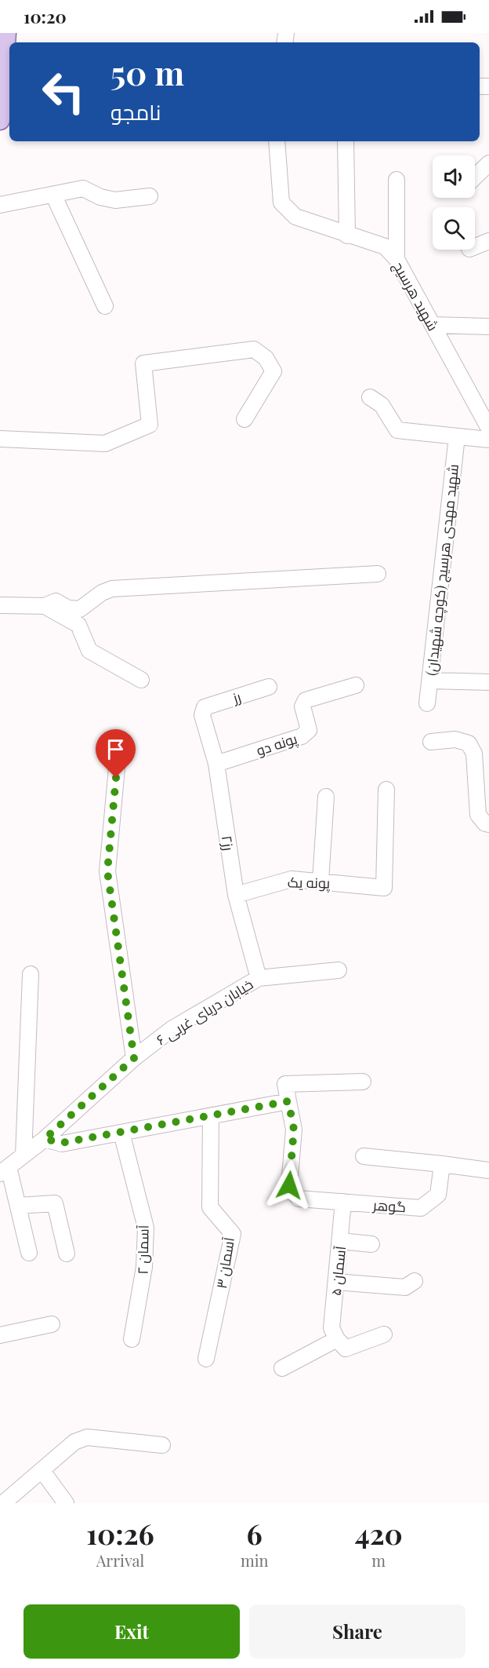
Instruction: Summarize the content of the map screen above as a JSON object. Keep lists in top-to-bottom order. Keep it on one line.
{"streets":{"street":["شهید هرسیج","شهید مهدی هرسیج (کوچه شهیدان)","رز","پونه دو","رز۲","پونه یک","خیابان دریای غربی ۶","گوهر","آسمان ۲","آسمان ۳","آسمان ۵"]},"crossings":[["رز","رز۲"],["پونه دو","رز۲"],["رز۲","پونه یک"],["رز۲","خیابان دریای غربی ۶"],["گوهر","آسمان ۵"]],"page":{"status":"10:20","turn":["50 m","نامجو"],"eta":["10:26","Arrival","6","min","420","m"],"buttons":["Exit","Share"]}}
